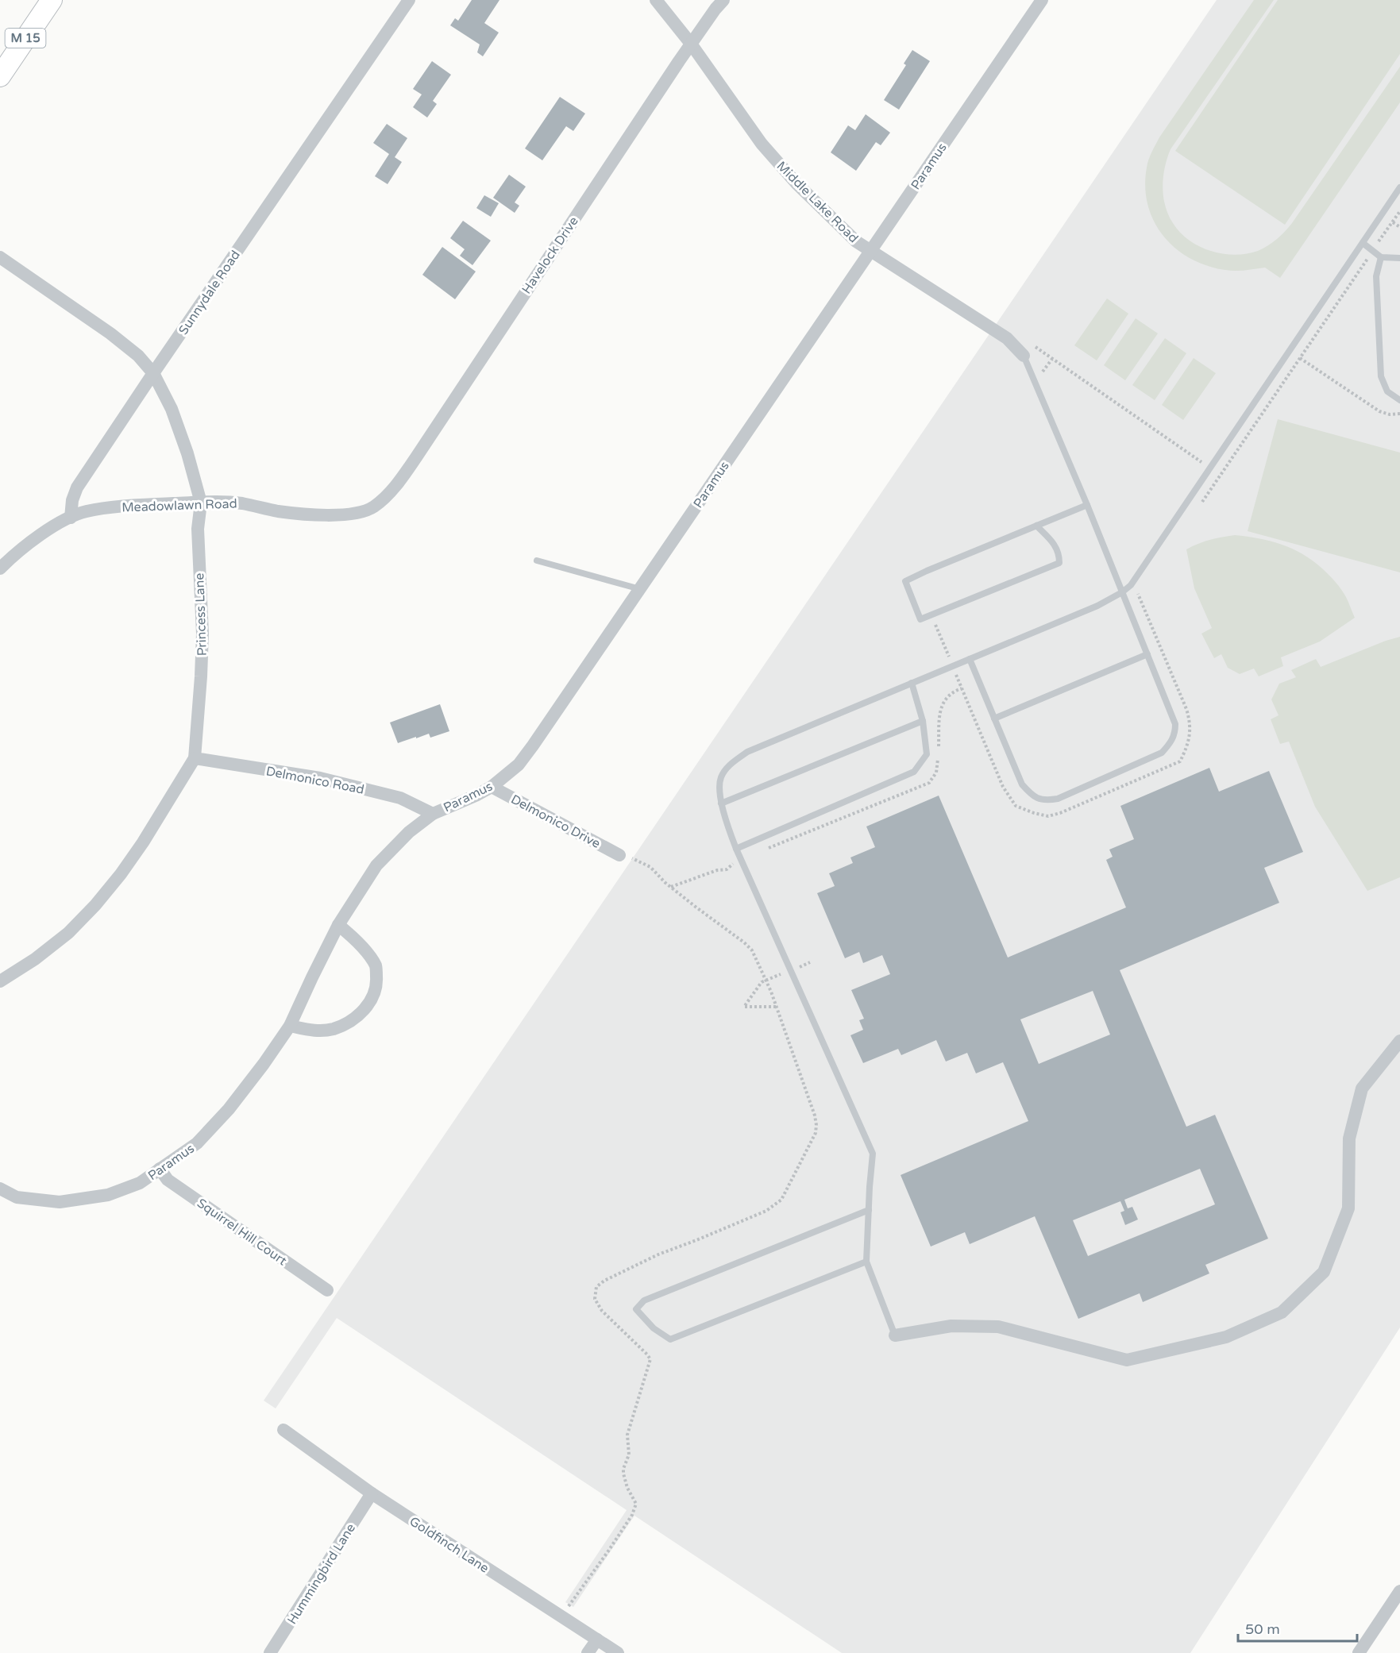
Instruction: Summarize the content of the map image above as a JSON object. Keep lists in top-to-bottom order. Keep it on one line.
{"streets":{"main road":["M 15"],"street":["Paramus","Middle Lake Road","Havelock Drive","Sunnydale Road","Meadowlawn Road","Princess Lane","Delmonico Road","Delmonico Drive","Squirrel Hill Court","Goldfinch Lane","Hummingbird Lane"]},"crossings":[["Paramus","Middle Lake Road"],["Paramus","Delmonico Road"],["Paramus","Delmonico Drive"],["Paramus","Squirrel Hill Court"],["Middle Lake Road","Havelock Drive"],["Havelock Drive","Meadowlawn Road"],["Sunnydale Road","Meadowlawn Road"],["Sunnydale Road","Princess Lane"],["Meadowlawn Road","Princess Lane"],["Princess Lane","Delmonico Road"],["Goldfinch Lane","Hummingbird Lane"]],"scale_bar":"50 m"}
